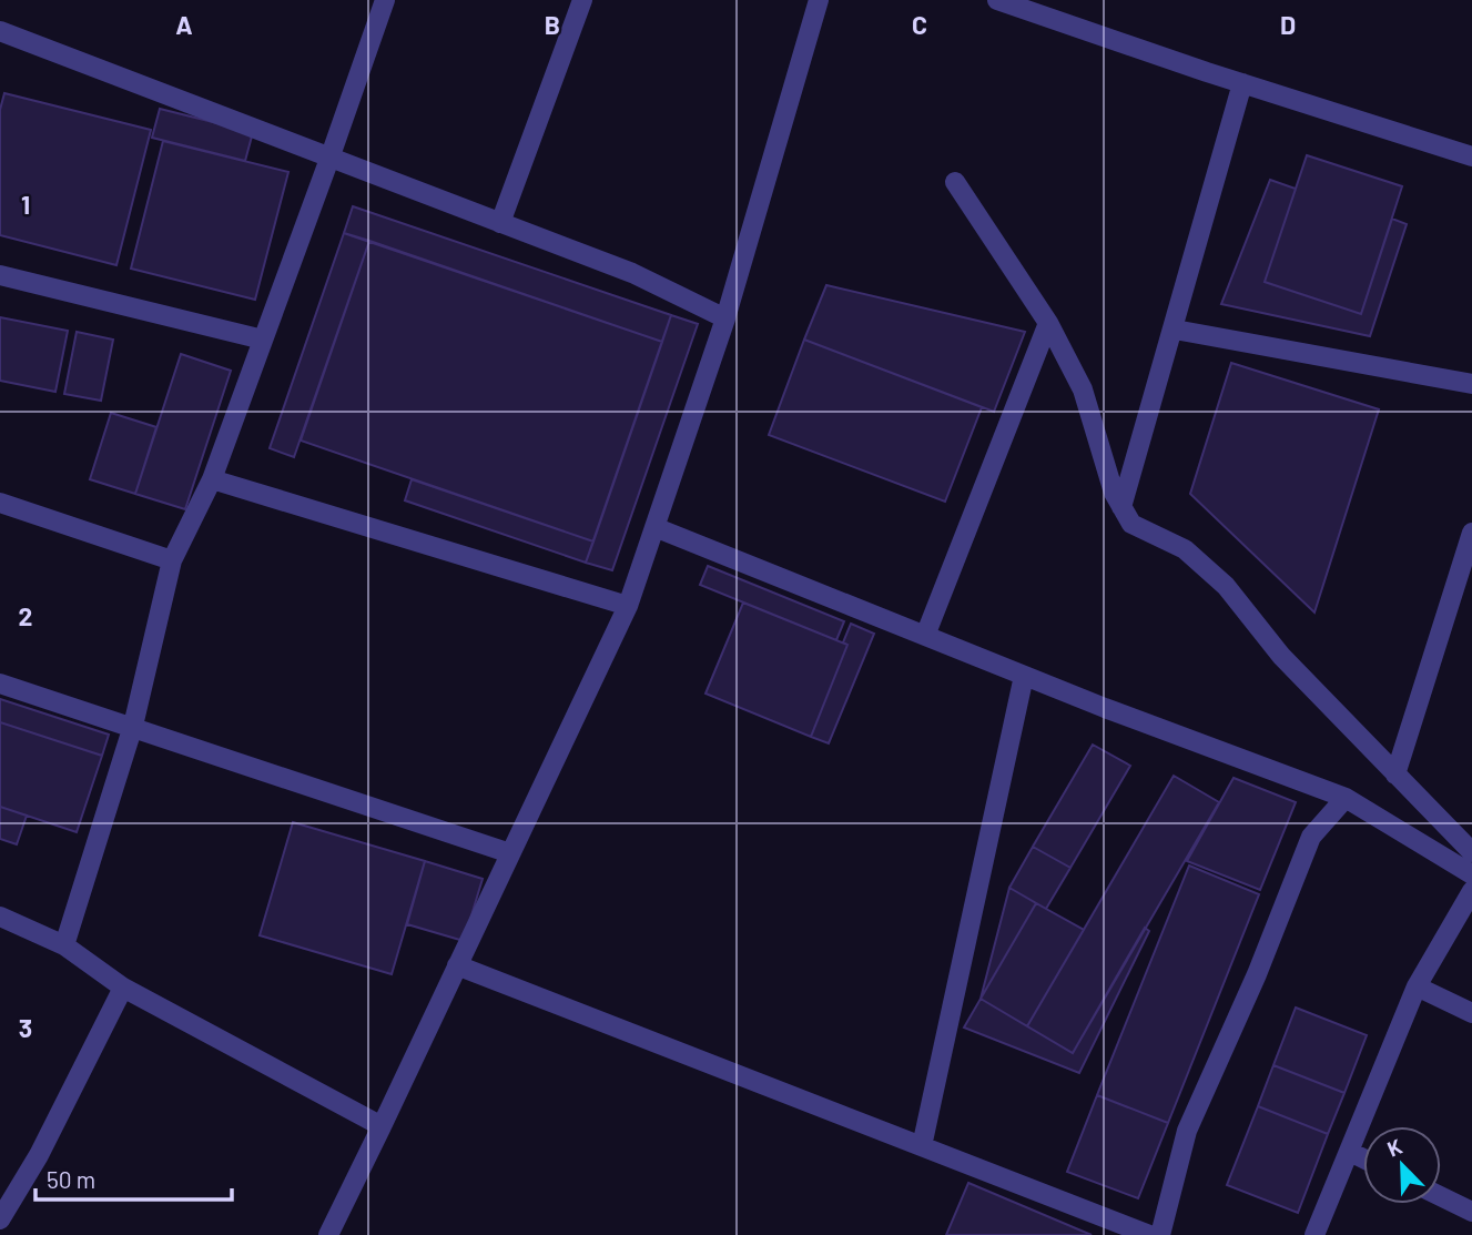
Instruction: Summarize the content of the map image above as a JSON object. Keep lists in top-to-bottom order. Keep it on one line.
{"scale_bar":"50 m","north":"top left","grid":{"columns":["A","B","C","D"],"rows":["1","2","3"]}}
